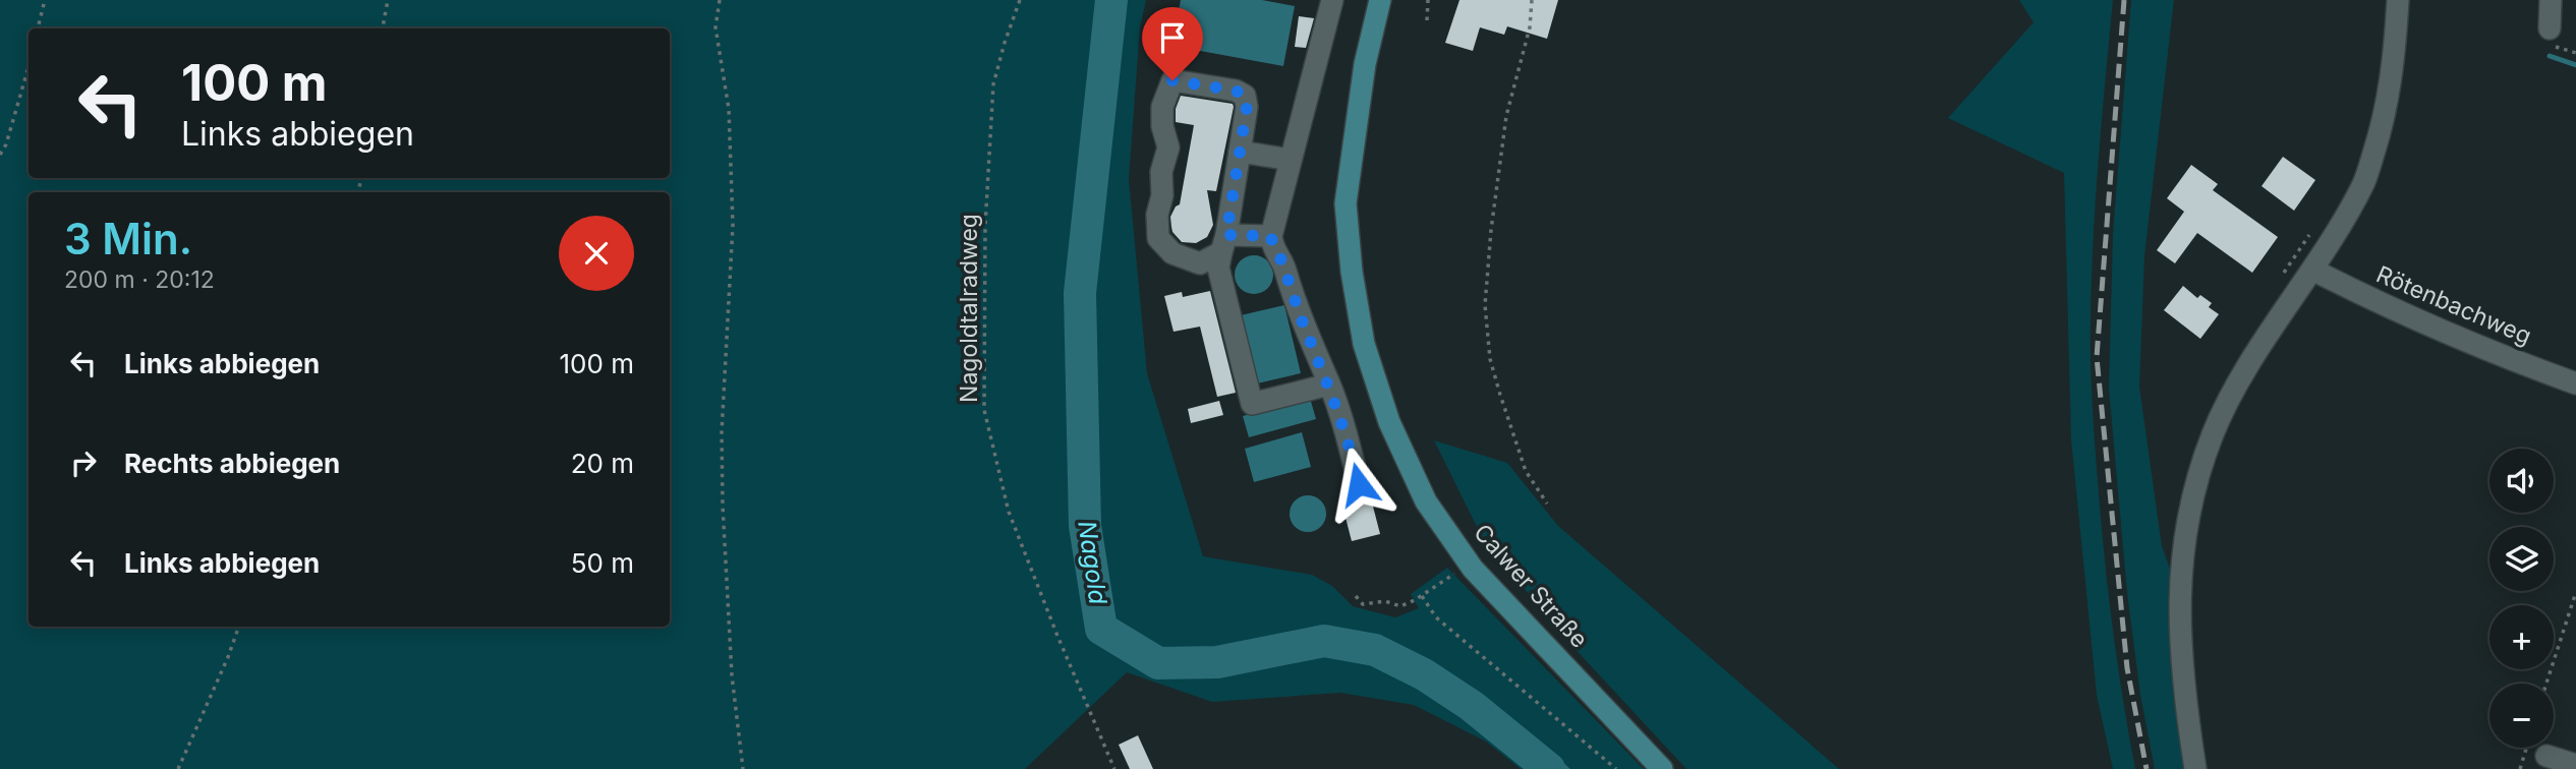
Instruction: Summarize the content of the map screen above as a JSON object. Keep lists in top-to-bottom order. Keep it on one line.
{"streets":{"main road":["Calwer Straße"],"street":["Rötenbachweg"],"path":["Nagoldtalradweg"]},"water":["Nagold"],"page":{"turn":["100 m","Links abbiegen"],"heading":["3 Min.","200 m · 20:12"],"list":[{"name":"Links abbiegen","value":"100 m"},{"name":"Rechts abbiegen","value":"20 m"},{"name":"Links abbiegen","value":"50 m"}],"map_buttons":["+","−"]}}
